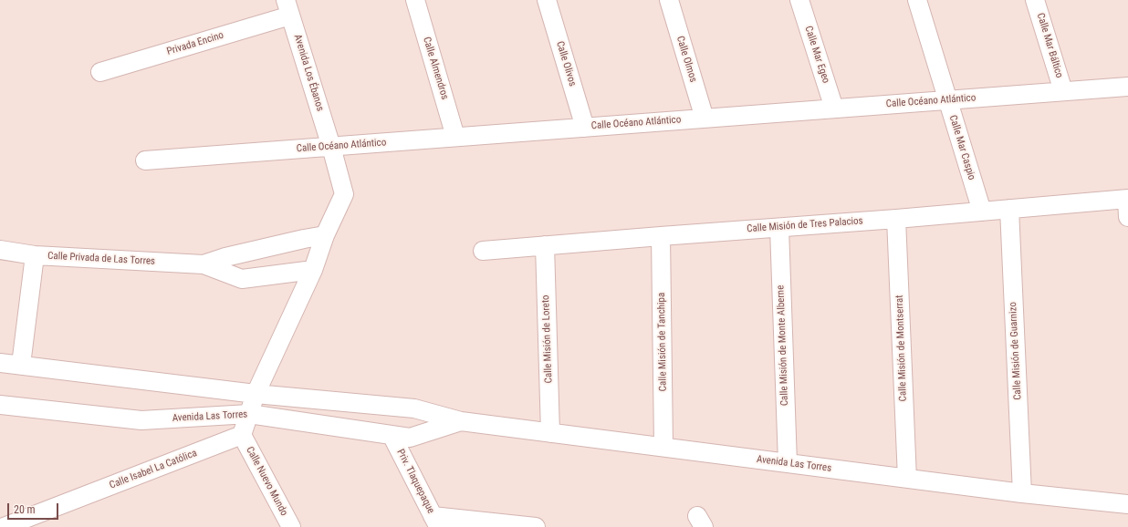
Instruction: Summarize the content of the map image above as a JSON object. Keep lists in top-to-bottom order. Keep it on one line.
{"streets":{"street":["Privada Encino","Calle Mar Báltico","Calle Mar Egeo","Calle Olmos","Calle Olivos","Calle Almendros","Avenida Los Ébanos","Calle Océano Atlántico","Calle Mar Caspio","Calle Misión de Tres Palacios","Calle Privada de Las Torres","Calle Misión de Loreto","Calle Misión de Tanchipa","Calle Misión de Monte Alberne","Calle Misión de Montserrat","Calle Misión de Guarnizo","Avenida Las Torres","Calle Isabel La Católica","Calle Nuevo Mundo","Priv. Tlaquepaque"]},"crossings":[["Privada Encino","Avenida Los Ébanos"],["Calle Mar Báltico","Calle Océano Atlántico"],["Calle Mar Egeo","Calle Océano Atlántico"],["Calle Olmos","Calle Océano Atlántico"],["Calle Olivos","Calle Océano Atlántico"],["Calle Almendros","Calle Océano Atlántico"],["Avenida Los Ébanos","Calle Océano Atlántico"],["Calle Océano Atlántico","Calle Mar Caspio"],["Calle Mar Caspio","Calle Misión de Tres Palacios"],["Calle Misión de Tres Palacios","Calle Misión de Loreto"],["Calle Misión de Tres Palacios","Calle Misión de Tanchipa"],["Calle Misión de Tres Palacios","Calle Misión de Monte Alberne"],["Calle Misión de Tres Palacios","Calle Misión de Montserrat"],["Calle Misión de Tres Palacios","Calle Misión de Guarnizo"],["Calle Misión de Loreto","Avenida Las Torres"],["Calle Misión de Tanchipa","Avenida Las Torres"],["Calle Misión de Monte Alberne","Avenida Las Torres"],["Calle Misión de Montserrat","Avenida Las Torres"],["Calle Misión de Guarnizo","Avenida Las Torres"],["Avenida Las Torres","Priv. Tlaquepaque"],["Calle Isabel La Católica","Calle Nuevo Mundo"]],"scale_bar":"20 m"}
